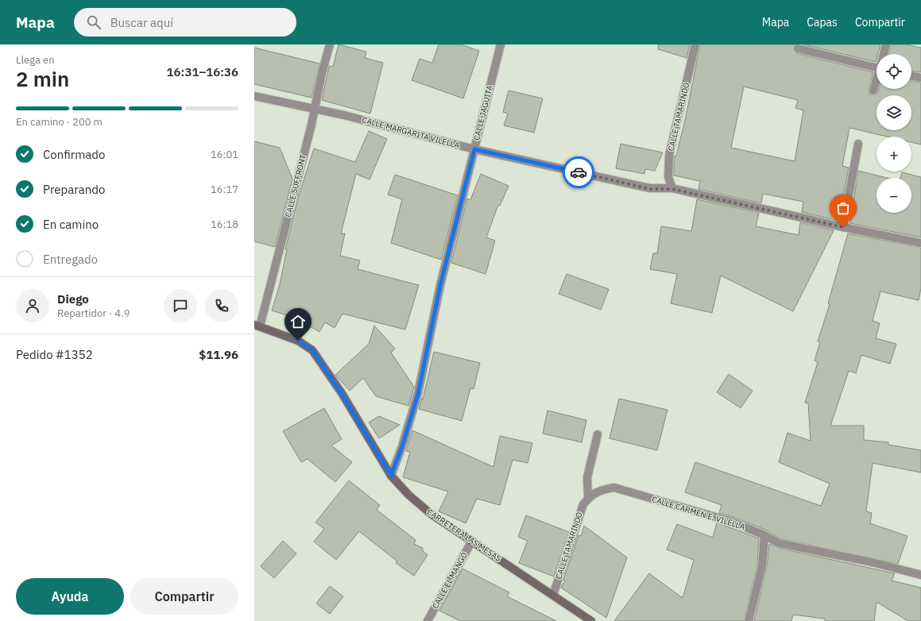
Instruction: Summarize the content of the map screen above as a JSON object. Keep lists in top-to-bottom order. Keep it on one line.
{"streets":{"street":["CALLE JAGUITA","CALLE TAMARINDO","CALLE MARGARITA VILELLA","CALLE SUFFRONT","CALLE CARMEN E. VILELLA","CARRETERA LAS MESAS","CALLE EL MANGÓ"]},"crossings":[["CALLE JAGUITA","CALLE MARGARITA VILELLA"],["CALLE JAGUITA","CARRETERA LAS MESAS"],["CALLE TAMARINDO","CALLE MARGARITA VILELLA"],["CALLE TAMARINDO","CALLE CARMEN E. VILELLA"],["CALLE TAMARINDO","CARRETERA LAS MESAS"],["CALLE MARGARITA VILELLA","CALLE SUFFRONT"],["CALLE SUFFRONT","CARRETERA LAS MESAS"],["CARRETERA LAS MESAS","CALLE EL MANGÓ"]],"page":{"header":"Mapa","search":"Buscar aquí","nav":["Mapa","Capas","Compartir"],"heading":["2 min","Llega en","16:31–16:36"],"panel":["Diego","Repartidor · 4.9","Pedido #1352","$11.96"],"map_buttons":["+","−"],"bar":"En camino · 200 m","list":[["Confirmado","16:01"],["Preparando","16:17"],["En camino","16:18"],"Entregado"],"buttons":["Ayuda","Compartir"]}}
